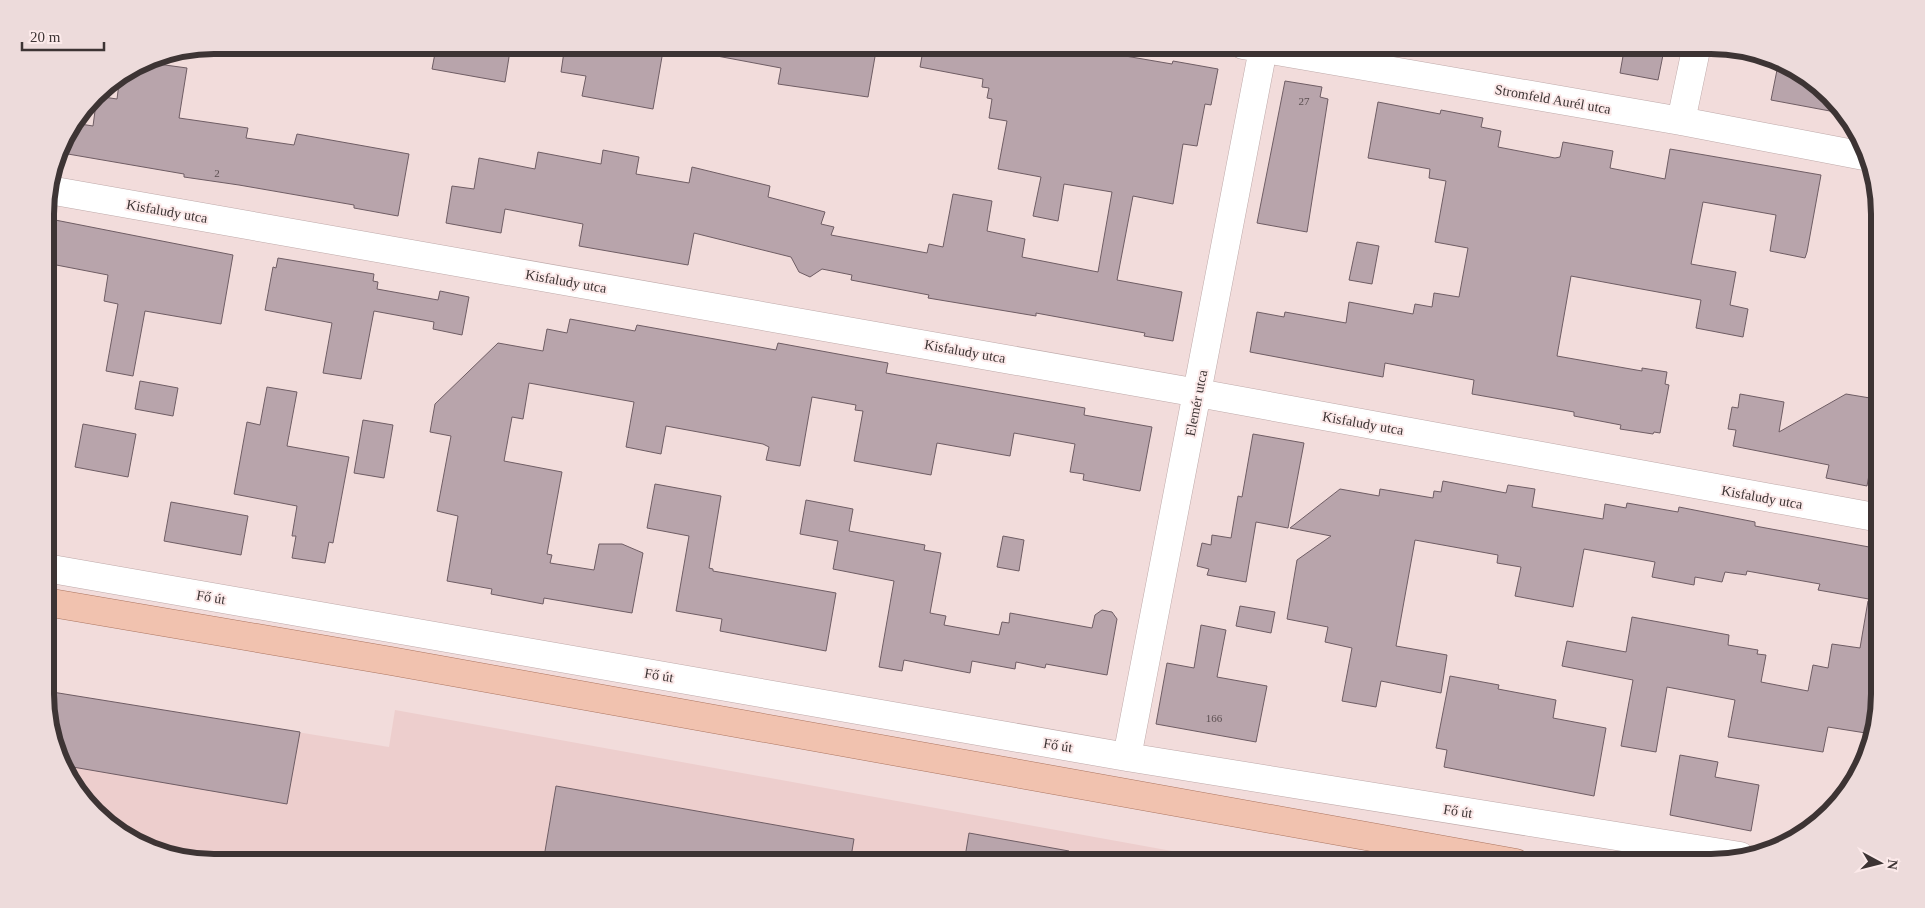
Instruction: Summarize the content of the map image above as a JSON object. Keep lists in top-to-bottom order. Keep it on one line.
{"streets":{"street":["Stromfeld Aurél utca","Kisfaludy utca","Elemér utca","Fő út"]},"crossings":[["Kisfaludy utca","Elemér utca"],["Elemér utca","Fő út"]],"house_numbers":["27","2","166"],"scale_bar":"20 m","north":"right"}
